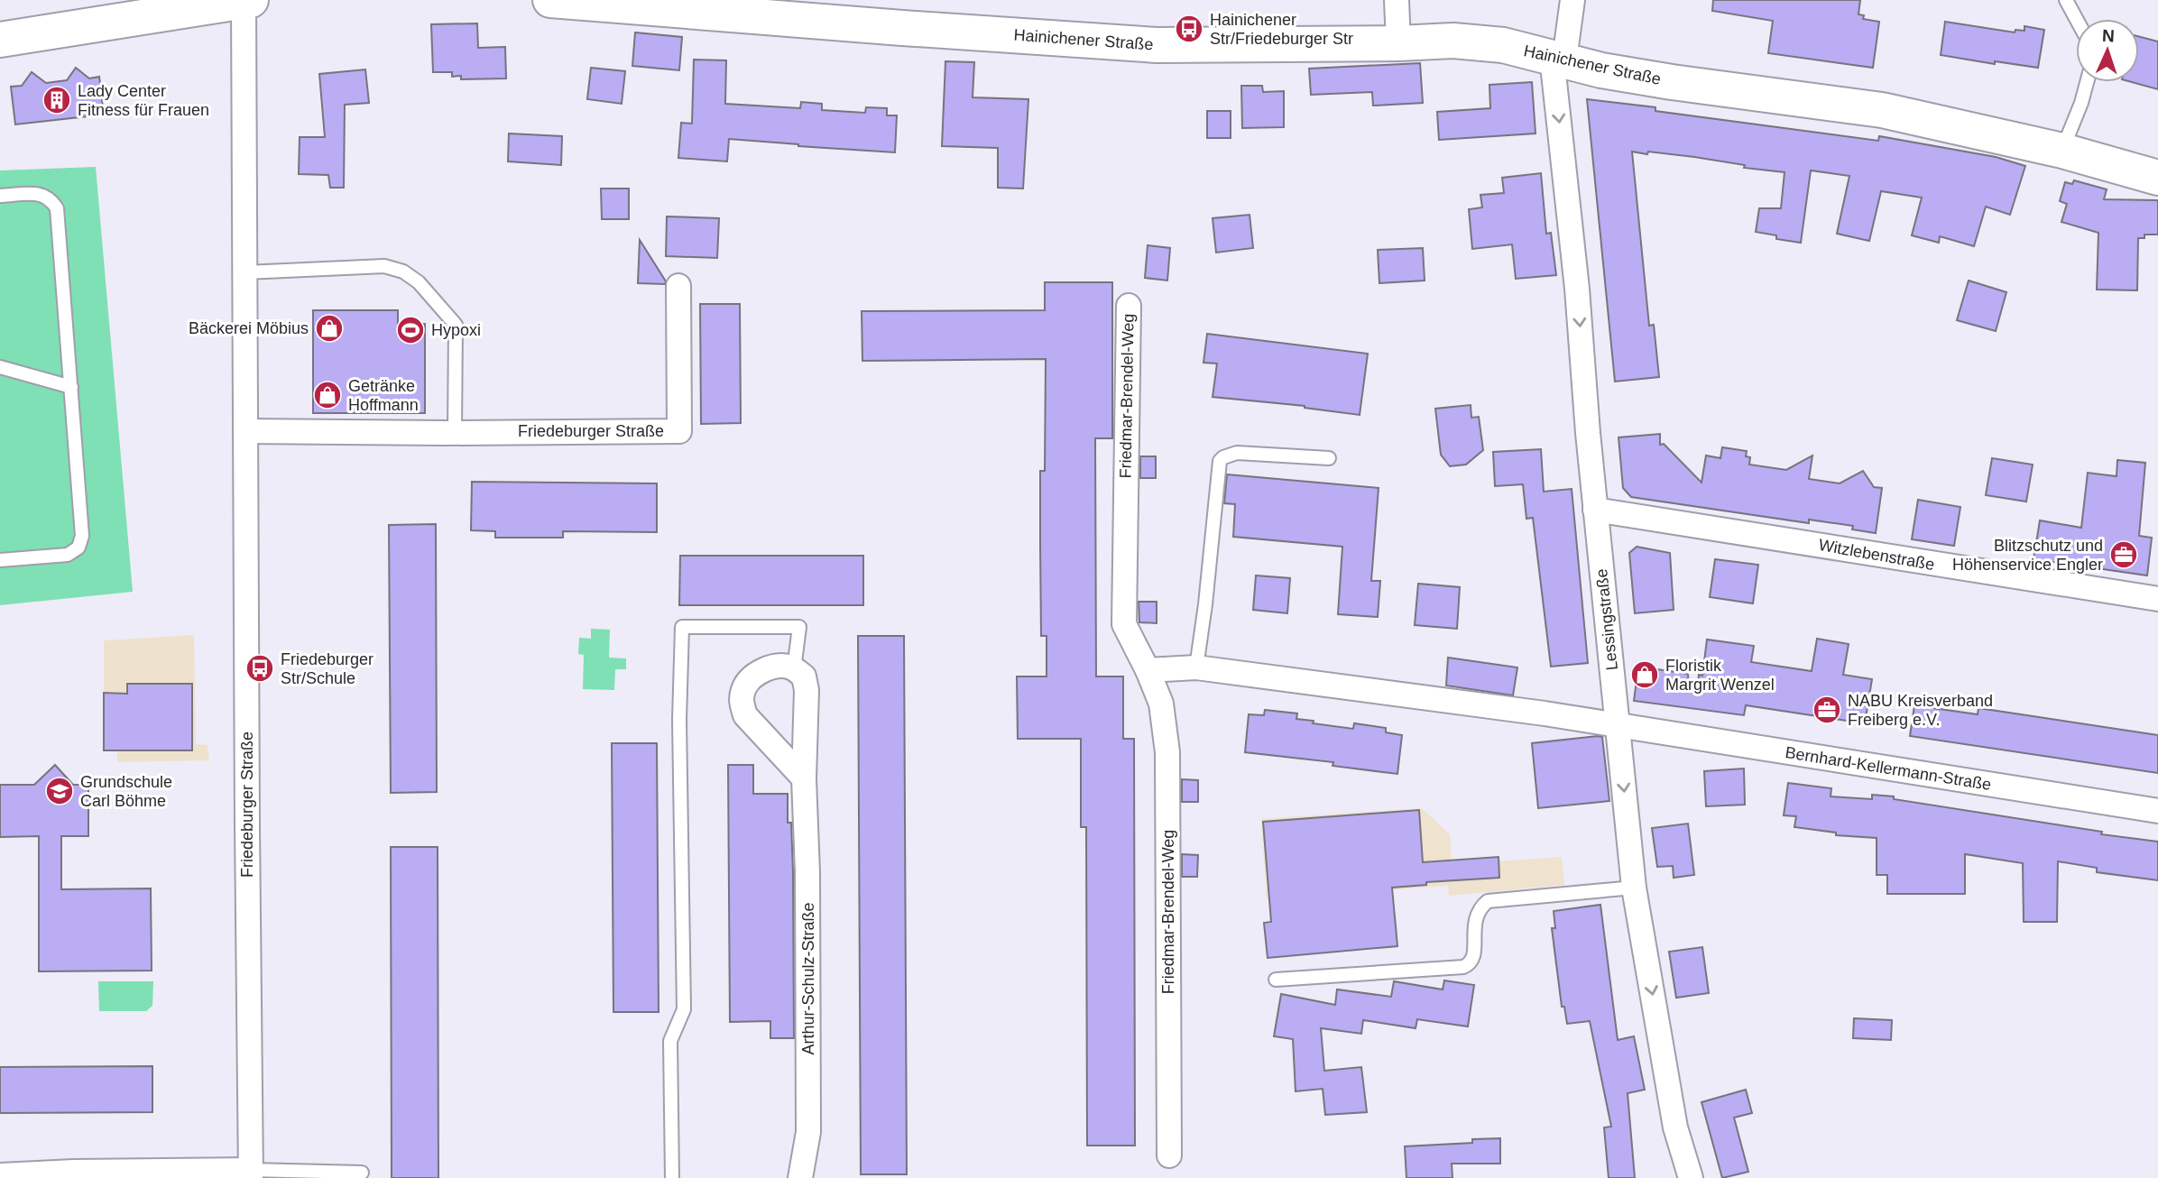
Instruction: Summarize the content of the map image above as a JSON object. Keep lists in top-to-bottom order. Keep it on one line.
{"streets":{"main road":["Hainichener Straße"],"street":["Friedmar-Brendel-Weg","Friedeburger Straße","Witzlebenstraße","Lessingstraße","Bernhard-Kellermann-Straße","Arthur-Schulz-Straße"]},"crossings":[["Hainichener Straße","Lessingstraße"],["Witzlebenstraße","Lessingstraße"],["Lessingstraße","Bernhard-Kellermann-Straße"]],"one_way":["Lessingstraße"],"places":{"bus stop":["Hainichener Str/Friedeburger Str","Friedeburger Str/Schule"],"building":["Lady Center Fitness für Frauen"],"shop":["Bäckerei Möbius","Getränke Hoffmann","Floristik Margrit Wenzel"],"sports":["Hypoxi"],"office":["Blitzschutz und Höhenservice Engler","NABU Kreisverband Freiberg e.V."],"school or university":["Grundschule Carl Böhme"]},"north":"top"}
